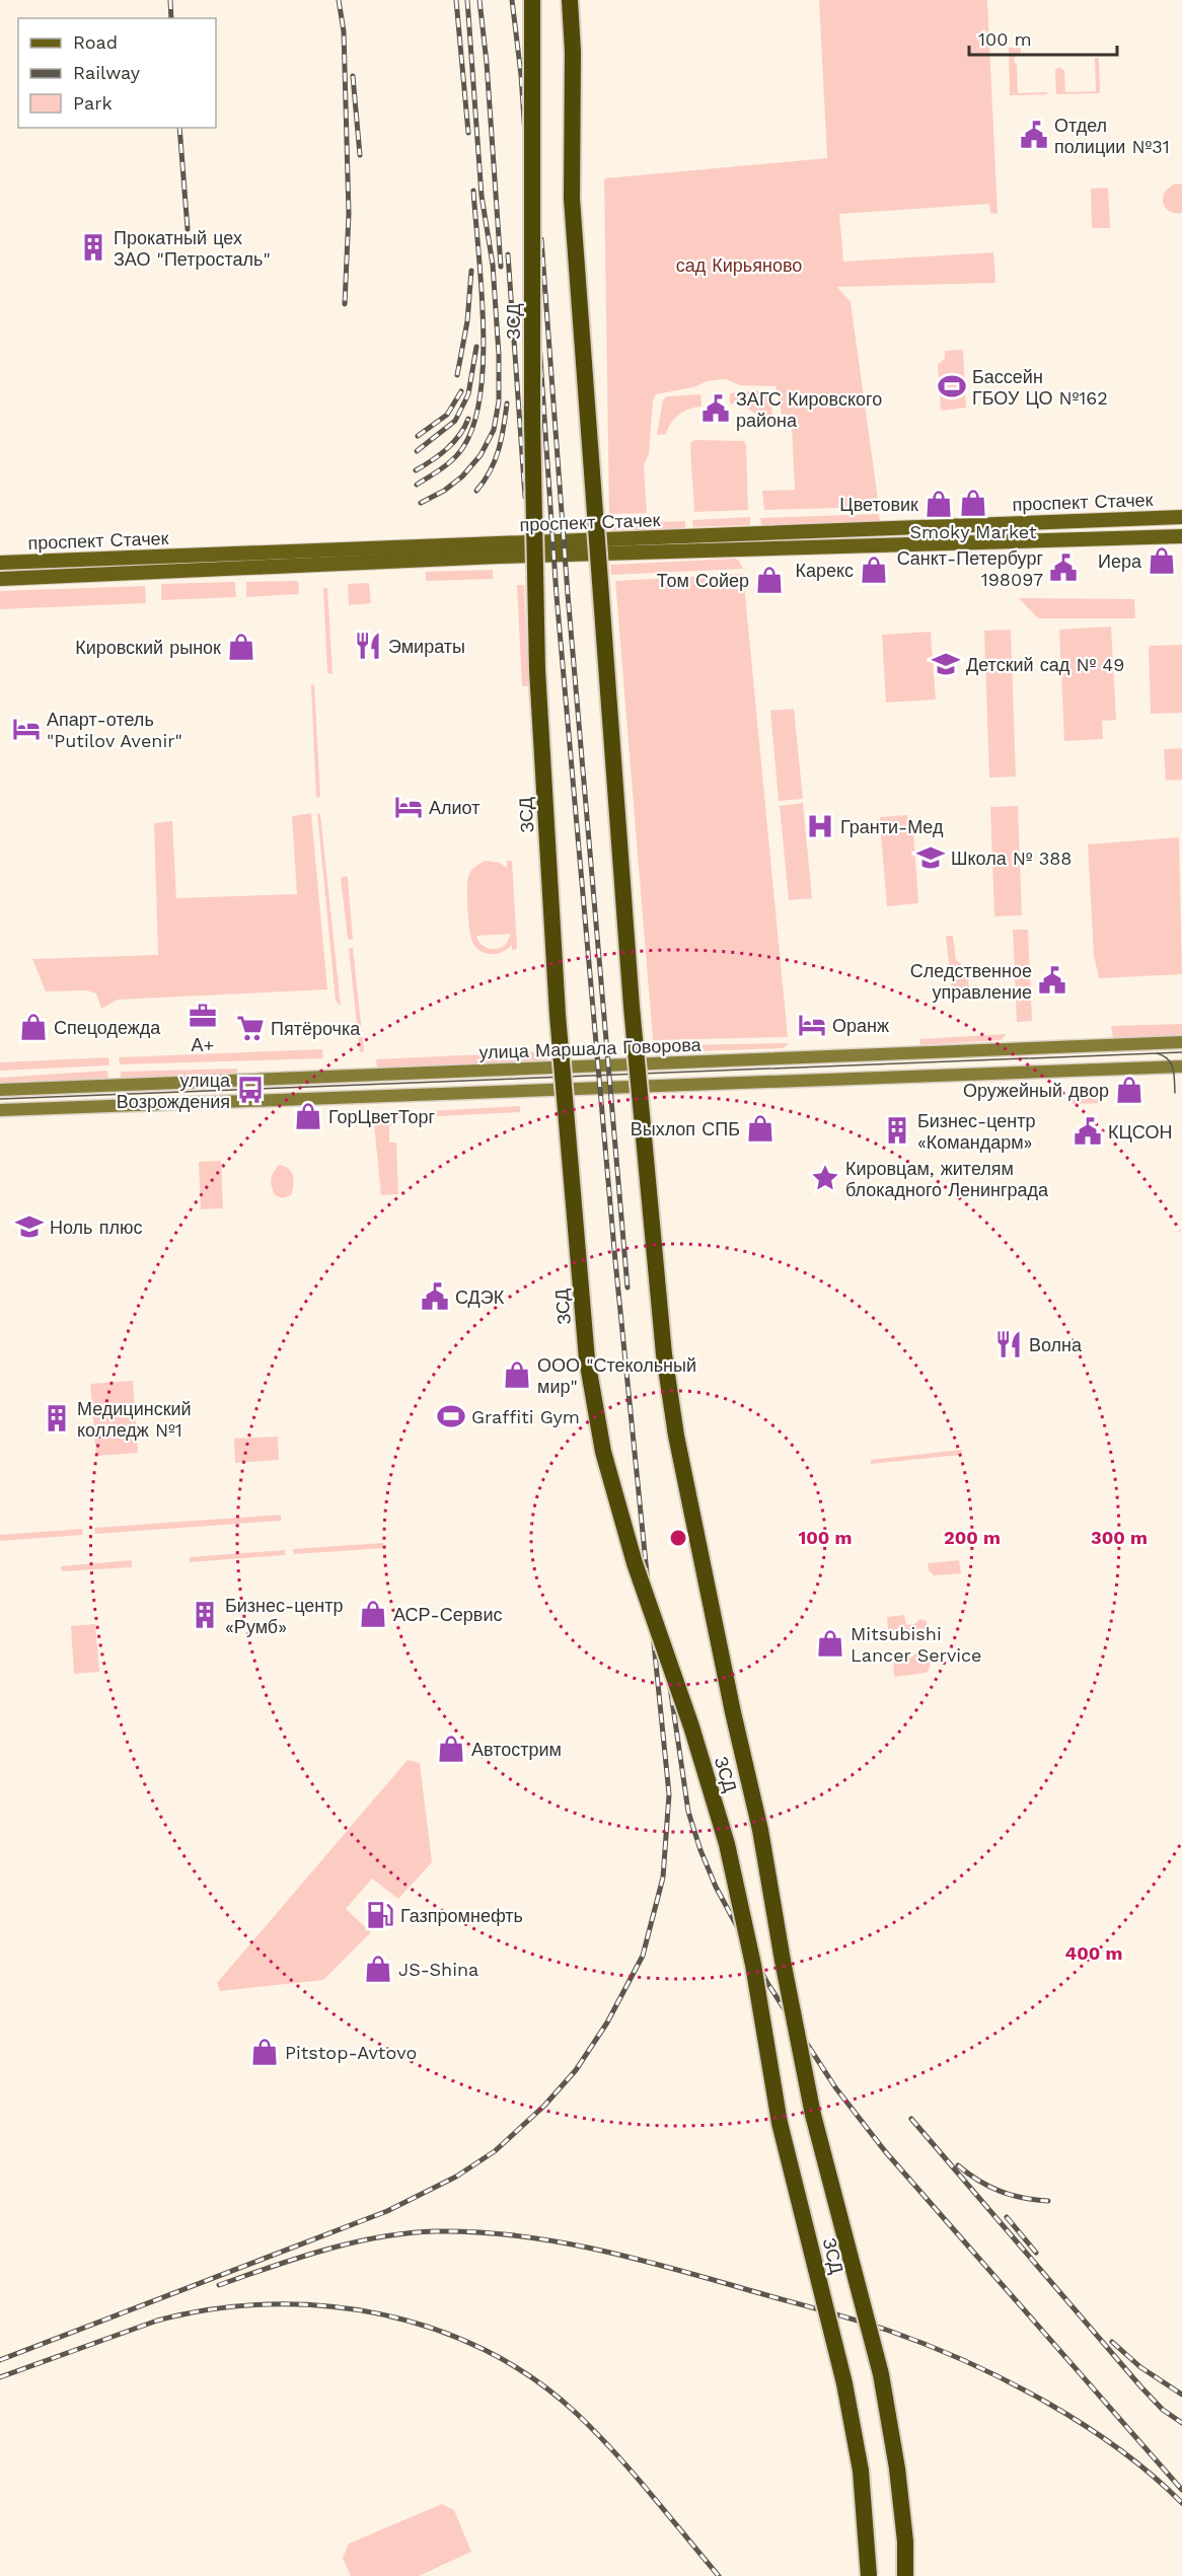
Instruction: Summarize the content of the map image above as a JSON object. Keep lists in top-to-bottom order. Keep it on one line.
{"streets":{"highway":["ЗСД"],"main road":["проспект Стачек","улица Маршала Говорова"]},"parks":["сад Кирьяново"],"places":{"public building":["Отдел полиции №31","ЗАГС Кировского района","Санкт-Петербург 198097","Следственное управление","КЦСОН","СДЭК"],"building":["Прокатный цех ЗАО \"Петросталь\"","Бизнес-центр «Командарм»","Медицинский колледж №1","Бизнес-центр «Румб»"],"sports":["Бассейн ГБОУ ЦО №162","Graffiti Gym"],"shop":["Smoky Market","Цветовик","Иера","Карекс","Том Сойер","Кировский рынок","Спецодежда","Оружейный двор","ГорЦветТорг","Выхлоп СПБ","ООО \"Стекольный мир\"","АСР-Сервис","Mitsubishi Lancer Service","Автострим","JS-Shina","Pitstop-Avtovo"],"restaurant":["Эмираты","Волна"],"school or university":["Детский сад № 49","Школа № 388","Ноль плюс"],"hotel":["Апарт-отель \"Putilov Avenir\"","Алиот","Оранж"],"hospital":["Гранти-Мед"],"office":["А+"],"supermarket":["Пятёрочка"],"bus stop":["улица Возрождения"],"place":["Кировцам, жителям блокадного Ленинграда"],"fuel station":["Газпромнефть"]},"legend":["Road","Railway","Park"],"scale_bar":"100 m","rings":["100 m","200 m","300 m","400 m"]}
